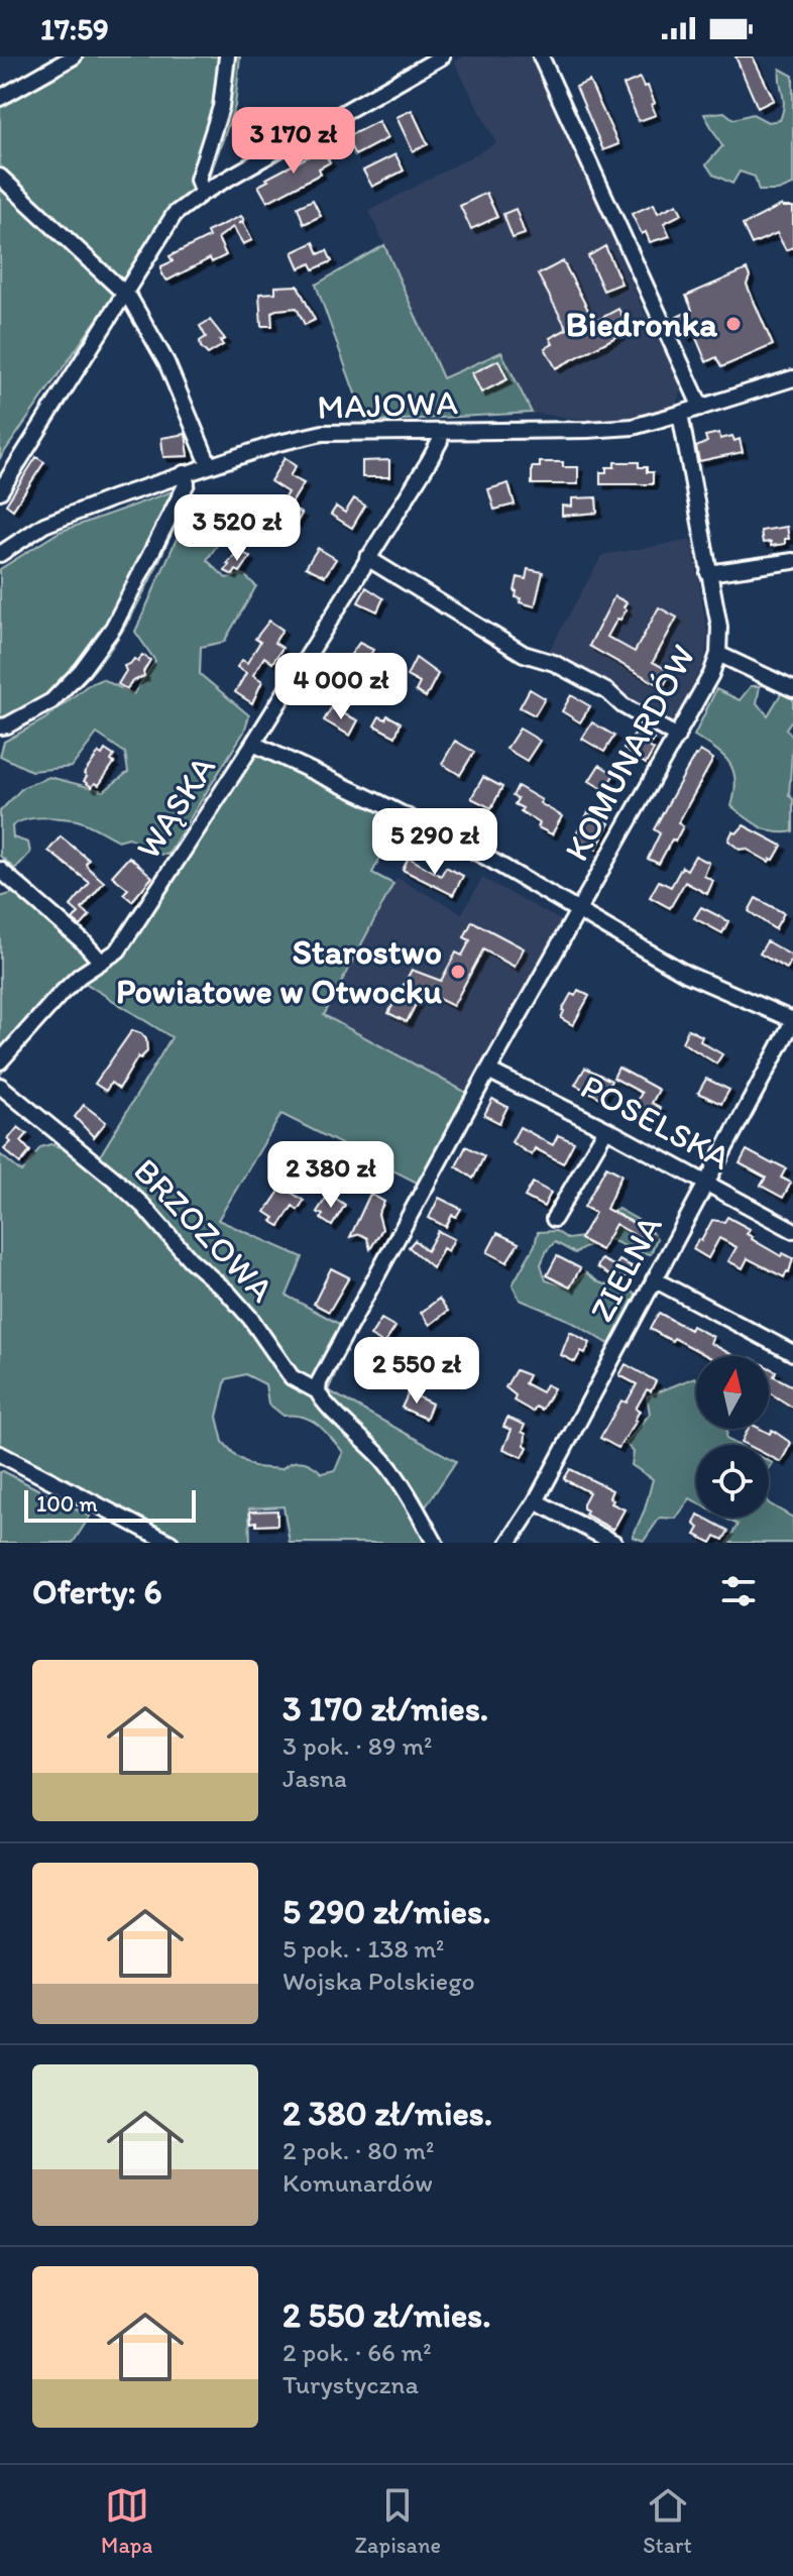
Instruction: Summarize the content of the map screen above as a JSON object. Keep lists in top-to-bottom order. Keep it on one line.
{"streets":{"street":["MAJOWA","KOMUNARDÓW","WĄSKA","POSELSKA","BRZOZOWA","ZIELNA"]},"crossings":[["MAJOWA","KOMUNARDÓW"],["MAJOWA","WĄSKA"],["KOMUNARDÓW","POSELSKA"],["KOMUNARDÓW","BRZOZOWA"],["POSELSKA","ZIELNA"]],"places":["Biedronka","Starostwo Powiatowe w Otwocku"],"scale_bar":"100 m","north":"top","page":{"status":"17:59","price":["3 170 zł","3 520 zł","4 000 zł","5 290 zł","2 380 zł","2 550 zł"],"scale":"100 m","heading":"Oferty: 6","list":[{"name":"3 170 zł/mies.","note":"3 pok. · 89 m² · Jasna"},{"name":"5 290 zł/mies.","note":"5 pok. · 138 m² · Wojska Polskiego"},{"name":"2 380 zł/mies.","note":"2 pok. · 80 m² · Komunardów"},{"name":"2 550 zł/mies.","note":"2 pok. · 66 m² · Turystyczna"}],"tabs":["Mapa","Zapisane","Start"]}}
